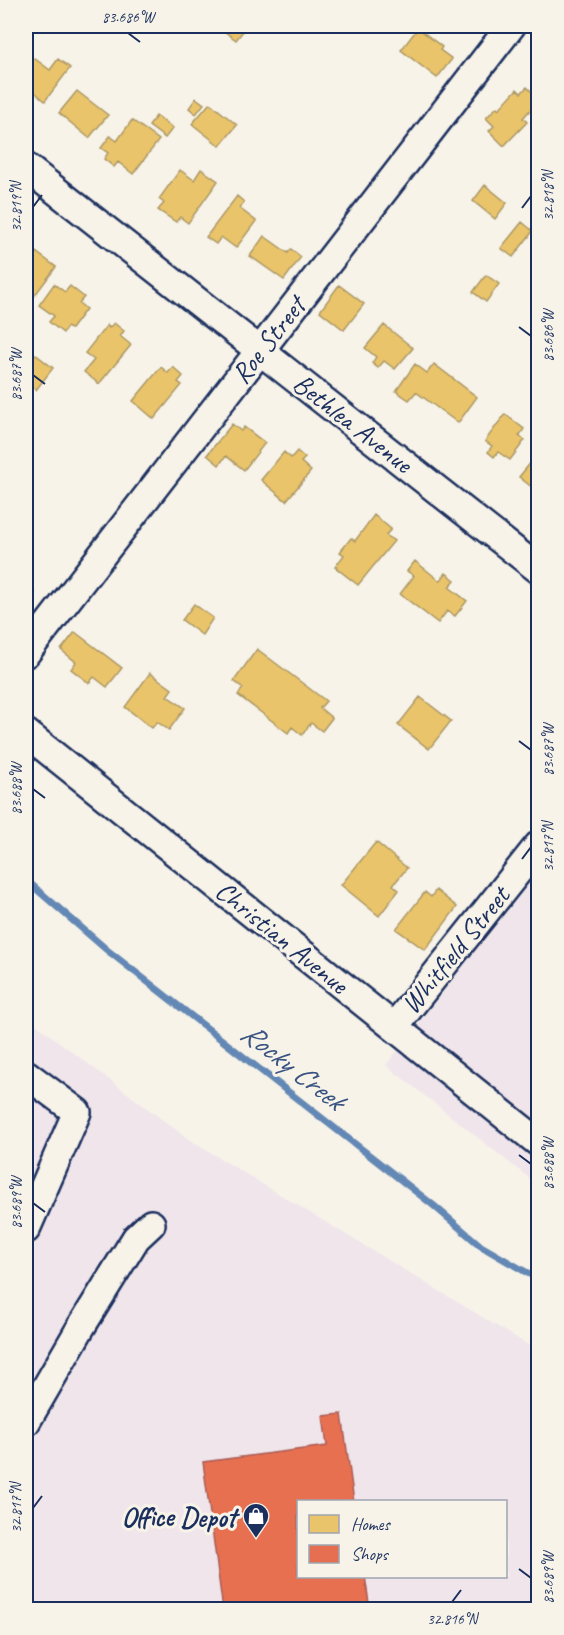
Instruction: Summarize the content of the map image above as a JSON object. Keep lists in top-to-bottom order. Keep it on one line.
{"streets":{"street":["Roe Street","Bethlea Avenue","Christian Avenue","Whitfield Street"]},"crossings":[["Roe Street","Bethlea Avenue"],["Christian Avenue","Whitfield Street"]],"water":["Rocky Creek"],"places":{"shop":["Office Depot"]},"legend":["Homes","Shops"],"coordinates":["83.686°W","32.818°N","32.819°N","83.687°W","83.688°W","32.817°N","83.689°W","32.816°N"]}
